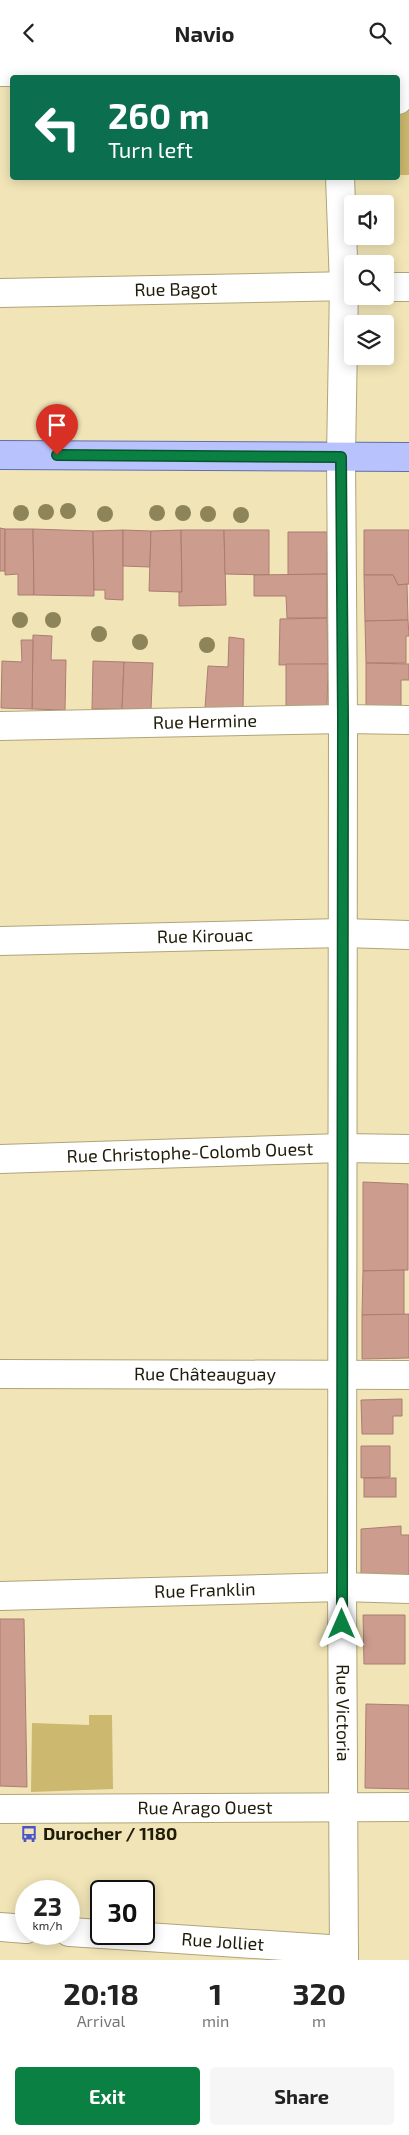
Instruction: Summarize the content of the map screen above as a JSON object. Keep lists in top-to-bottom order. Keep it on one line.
{"streets":{"street":["Rue Bagot","Rue Hermine","Rue Kirouac","Rue Christophe-Colomb Ouest","Rue Châteauguay","Rue Franklin","Rue Victoria","Rue Arago Ouest","Rue Jolliet"]},"crossings":[["Rue Hermine","Rue Victoria"],["Rue Kirouac","Rue Victoria"],["Rue Christophe-Colomb Ouest","Rue Victoria"],["Rue Châteauguay","Rue Victoria"],["Rue Franklin","Rue Victoria"],["Rue Victoria","Rue Arago Ouest"],["Rue Victoria","Rue Jolliet"]],"places":{"bus stop":["Durocher / 1180"]},"page":{"header":"Navio","turn":["260 m","Turn left"],"speed":"23 km/h","limit":"30","eta":["20:18","Arrival","1","min","320","m"],"buttons":["Exit","Share"]}}
